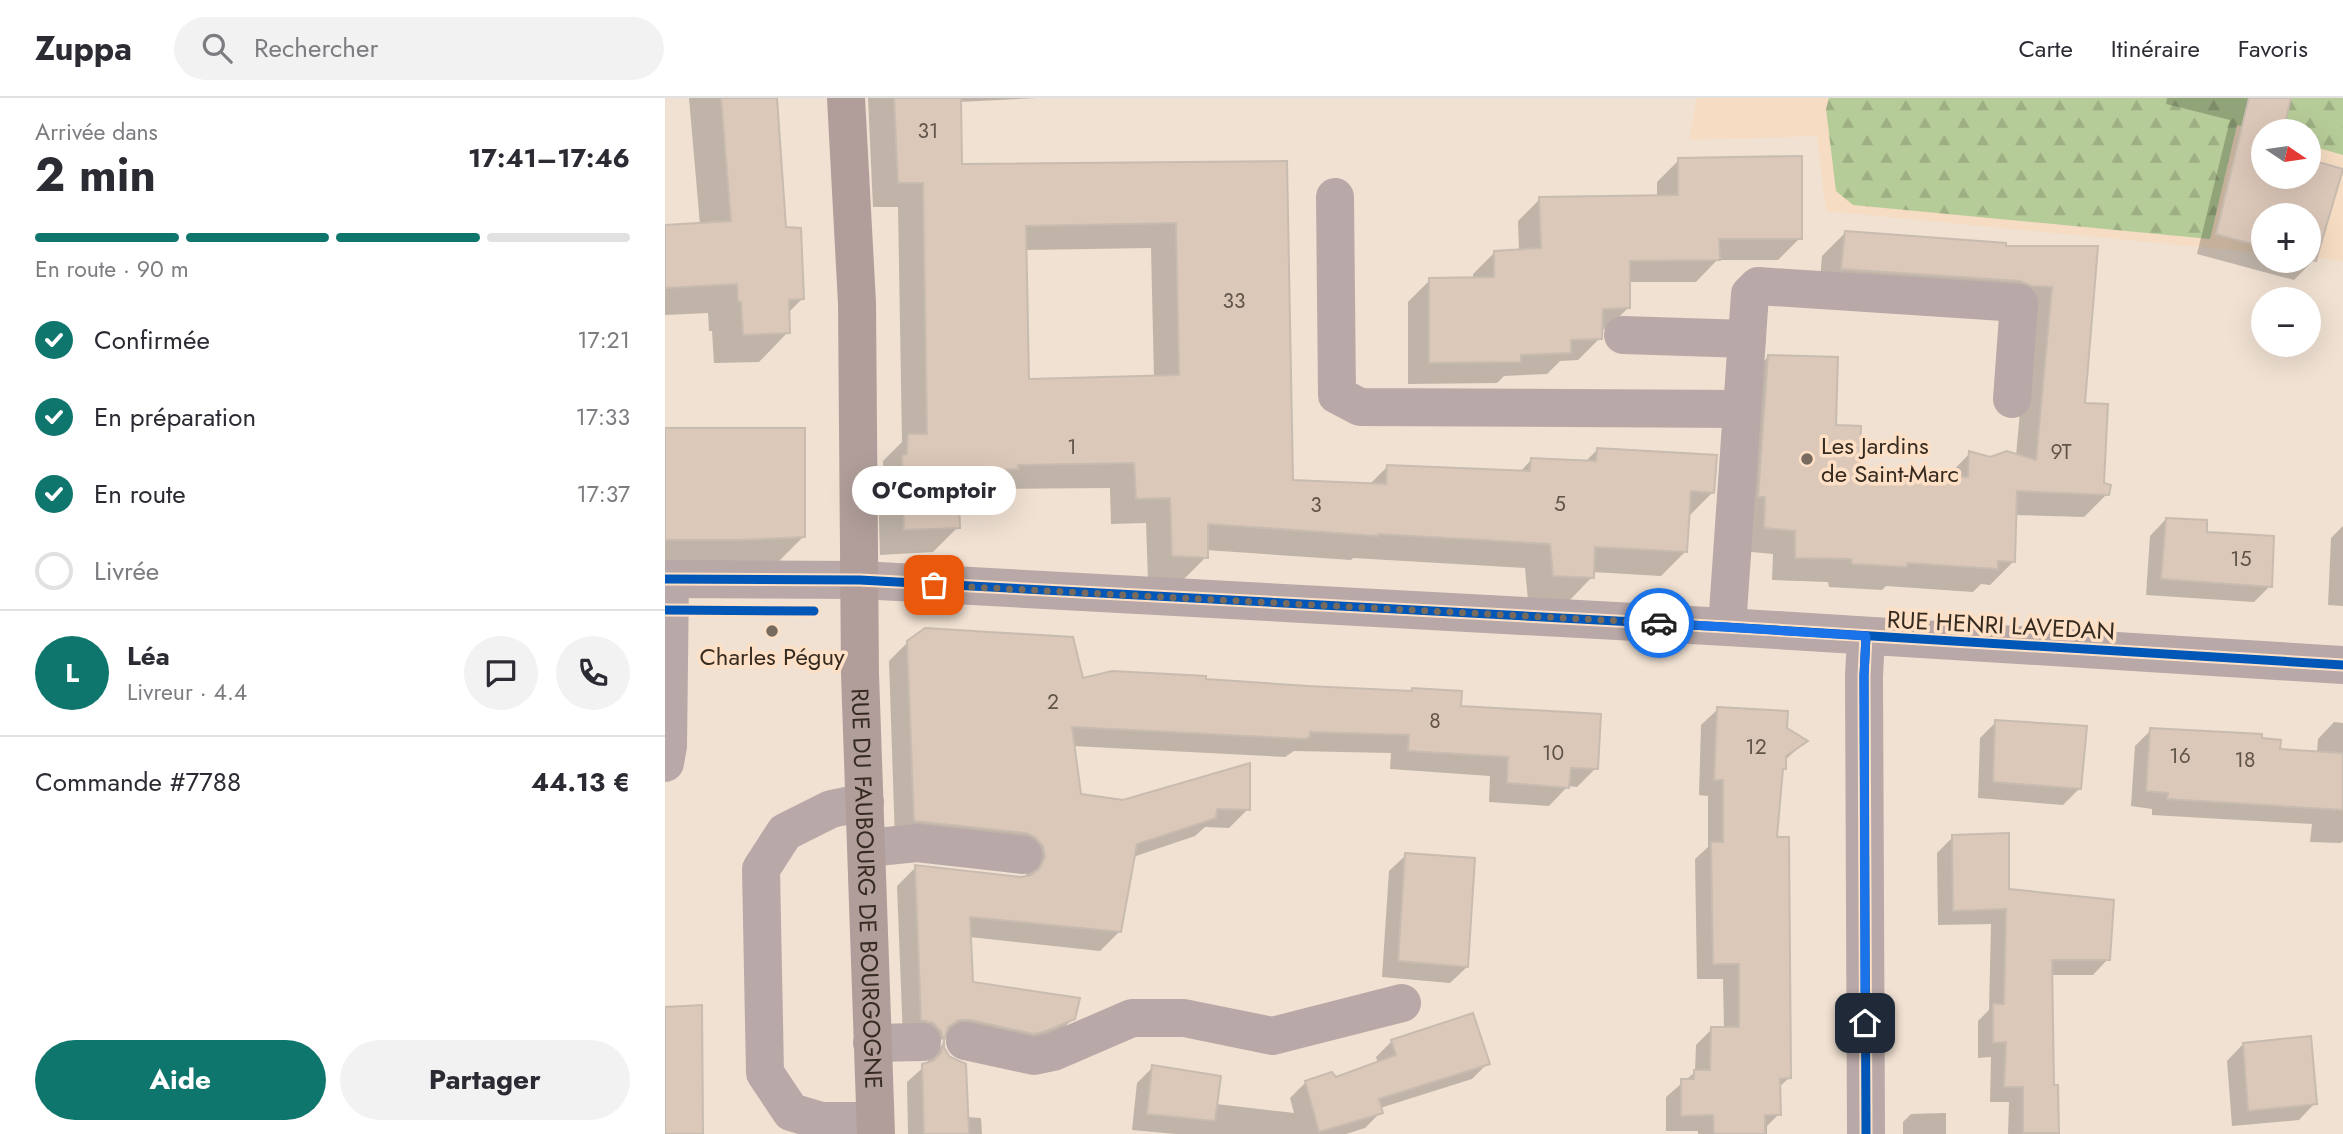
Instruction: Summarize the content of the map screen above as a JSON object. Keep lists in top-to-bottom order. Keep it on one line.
{"streets":{"main road":["RUE DU FAUBOURG DE BOURGOGNE"],"street":["RUE HENRI LAVEDAN"]},"crossings":[["RUE HENRI LAVEDAN","RUE DU FAUBOURG DE BOURGOGNE"]],"places":["Les Jardins de Saint-Marc","O'Comptoir","Charles Péguy"],"house_numbers":["31","33","1","9T","5","3","15","2","8","12","10","16","18"],"north":"right","page":{"header":"Zuppa","search":"Rechercher","nav":["Carte","Itinéraire","Favoris"],"heading":["2 min","Arrivée dans","17:41–17:46"],"panel":["Léa","Livreur · 4.4","Commande #7788","44.13 €"],"map_buttons":["+","−"],"bar":"En route · 90 m","list":[["Confirmée","17:21"],["En préparation","17:33"],["En route","17:37"],"Livrée"],"bubble":"O'Comptoir","round":"L","buttons":["Aide","Partager"]}}
